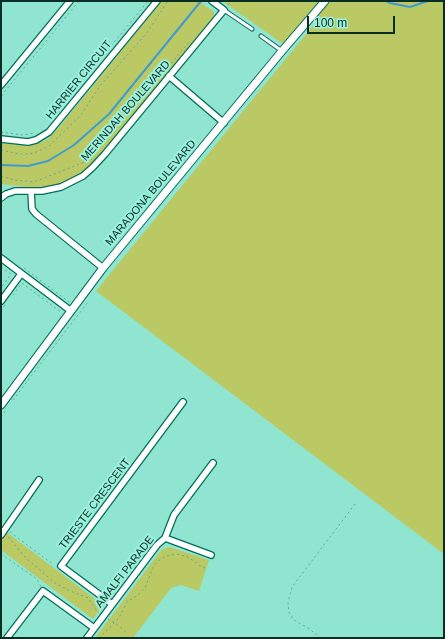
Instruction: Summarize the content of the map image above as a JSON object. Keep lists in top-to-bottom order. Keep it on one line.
{"streets":{"street":["HARRIER CIRCUIT","MERINDAH BOULEVARD","MARADONA BOULEVARD","TRIESTE CRESCENT","AMALFI PARADE"]},"crossings":[["TRIESTE CRESCENT","AMALFI PARADE"]],"scale_bar":"100 m"}
